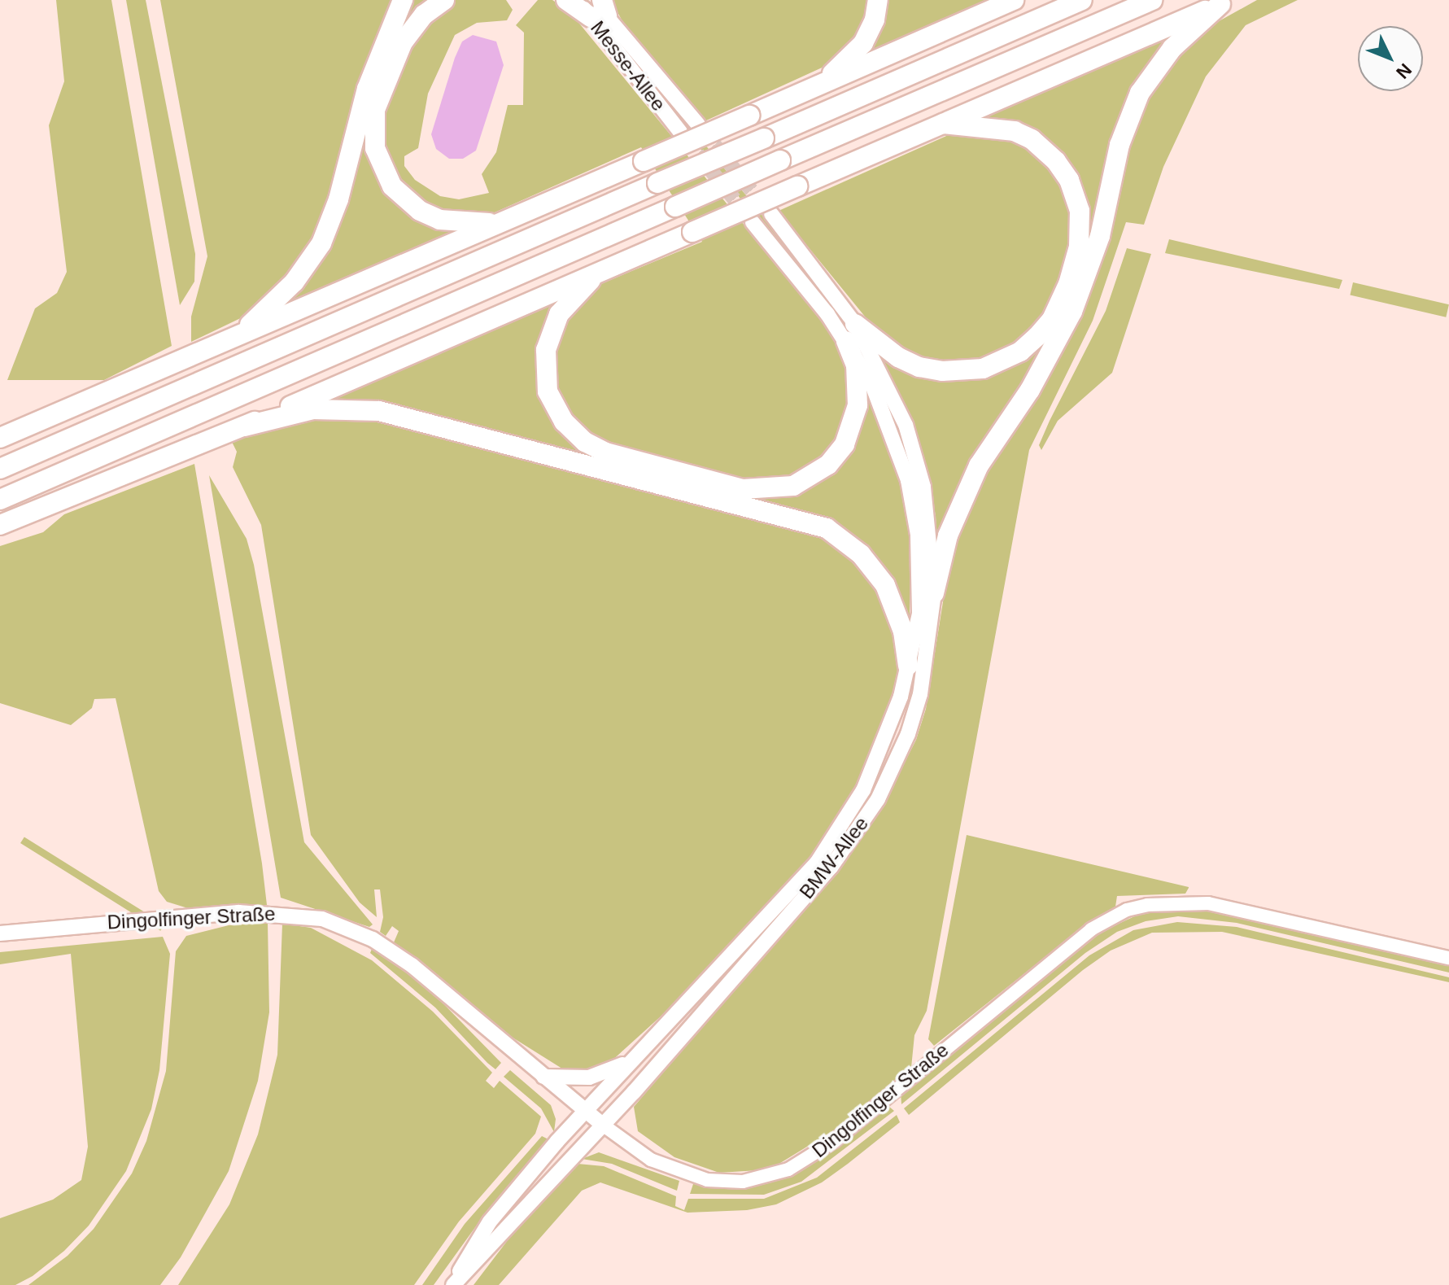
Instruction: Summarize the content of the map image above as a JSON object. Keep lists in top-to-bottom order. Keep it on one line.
{"streets":{"main road":["Messe-Allee","BMW-Allee","Dingolfinger Straße"]},"crossings":[["BMW-Allee","Dingolfinger Straße"]],"north":"bottom right"}
